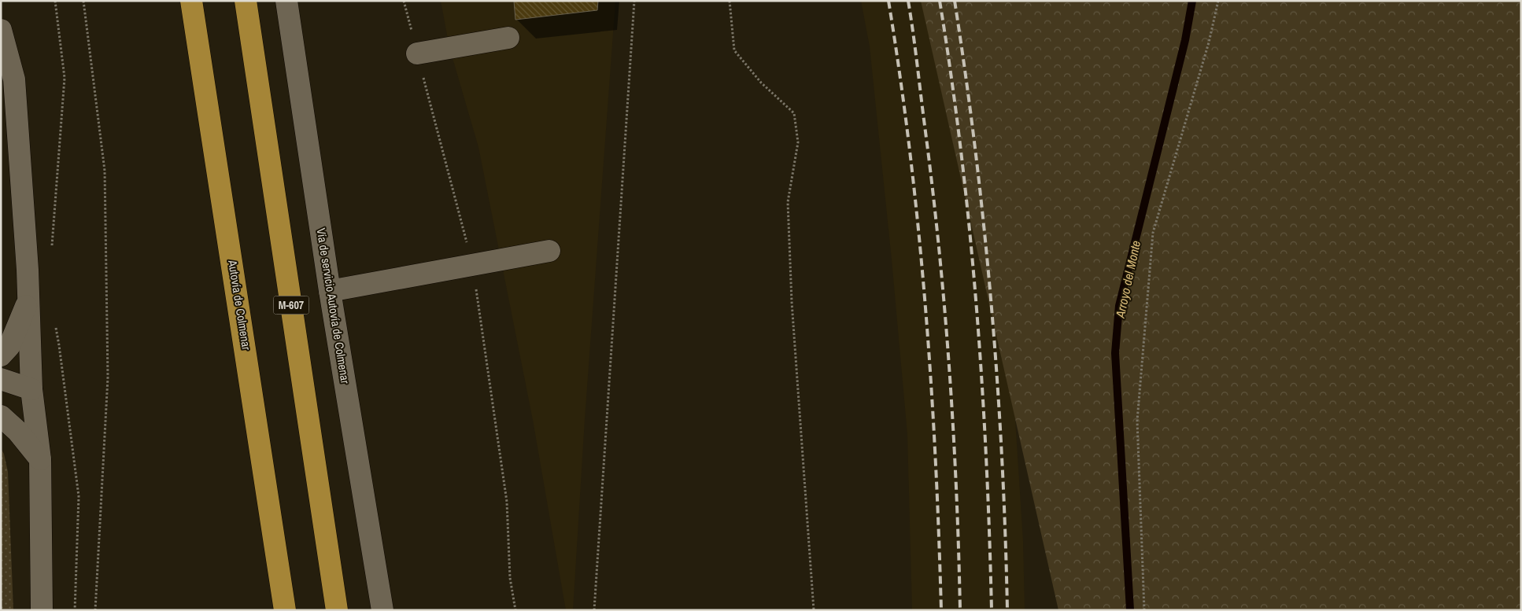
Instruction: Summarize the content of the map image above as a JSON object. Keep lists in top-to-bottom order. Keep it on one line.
{"streets":{"highway":["Autovía de Colmenar","M-607"],"street":["Vía de servicio Autovía de Colmenar"]},"water":["Arroyo del Monte"]}
